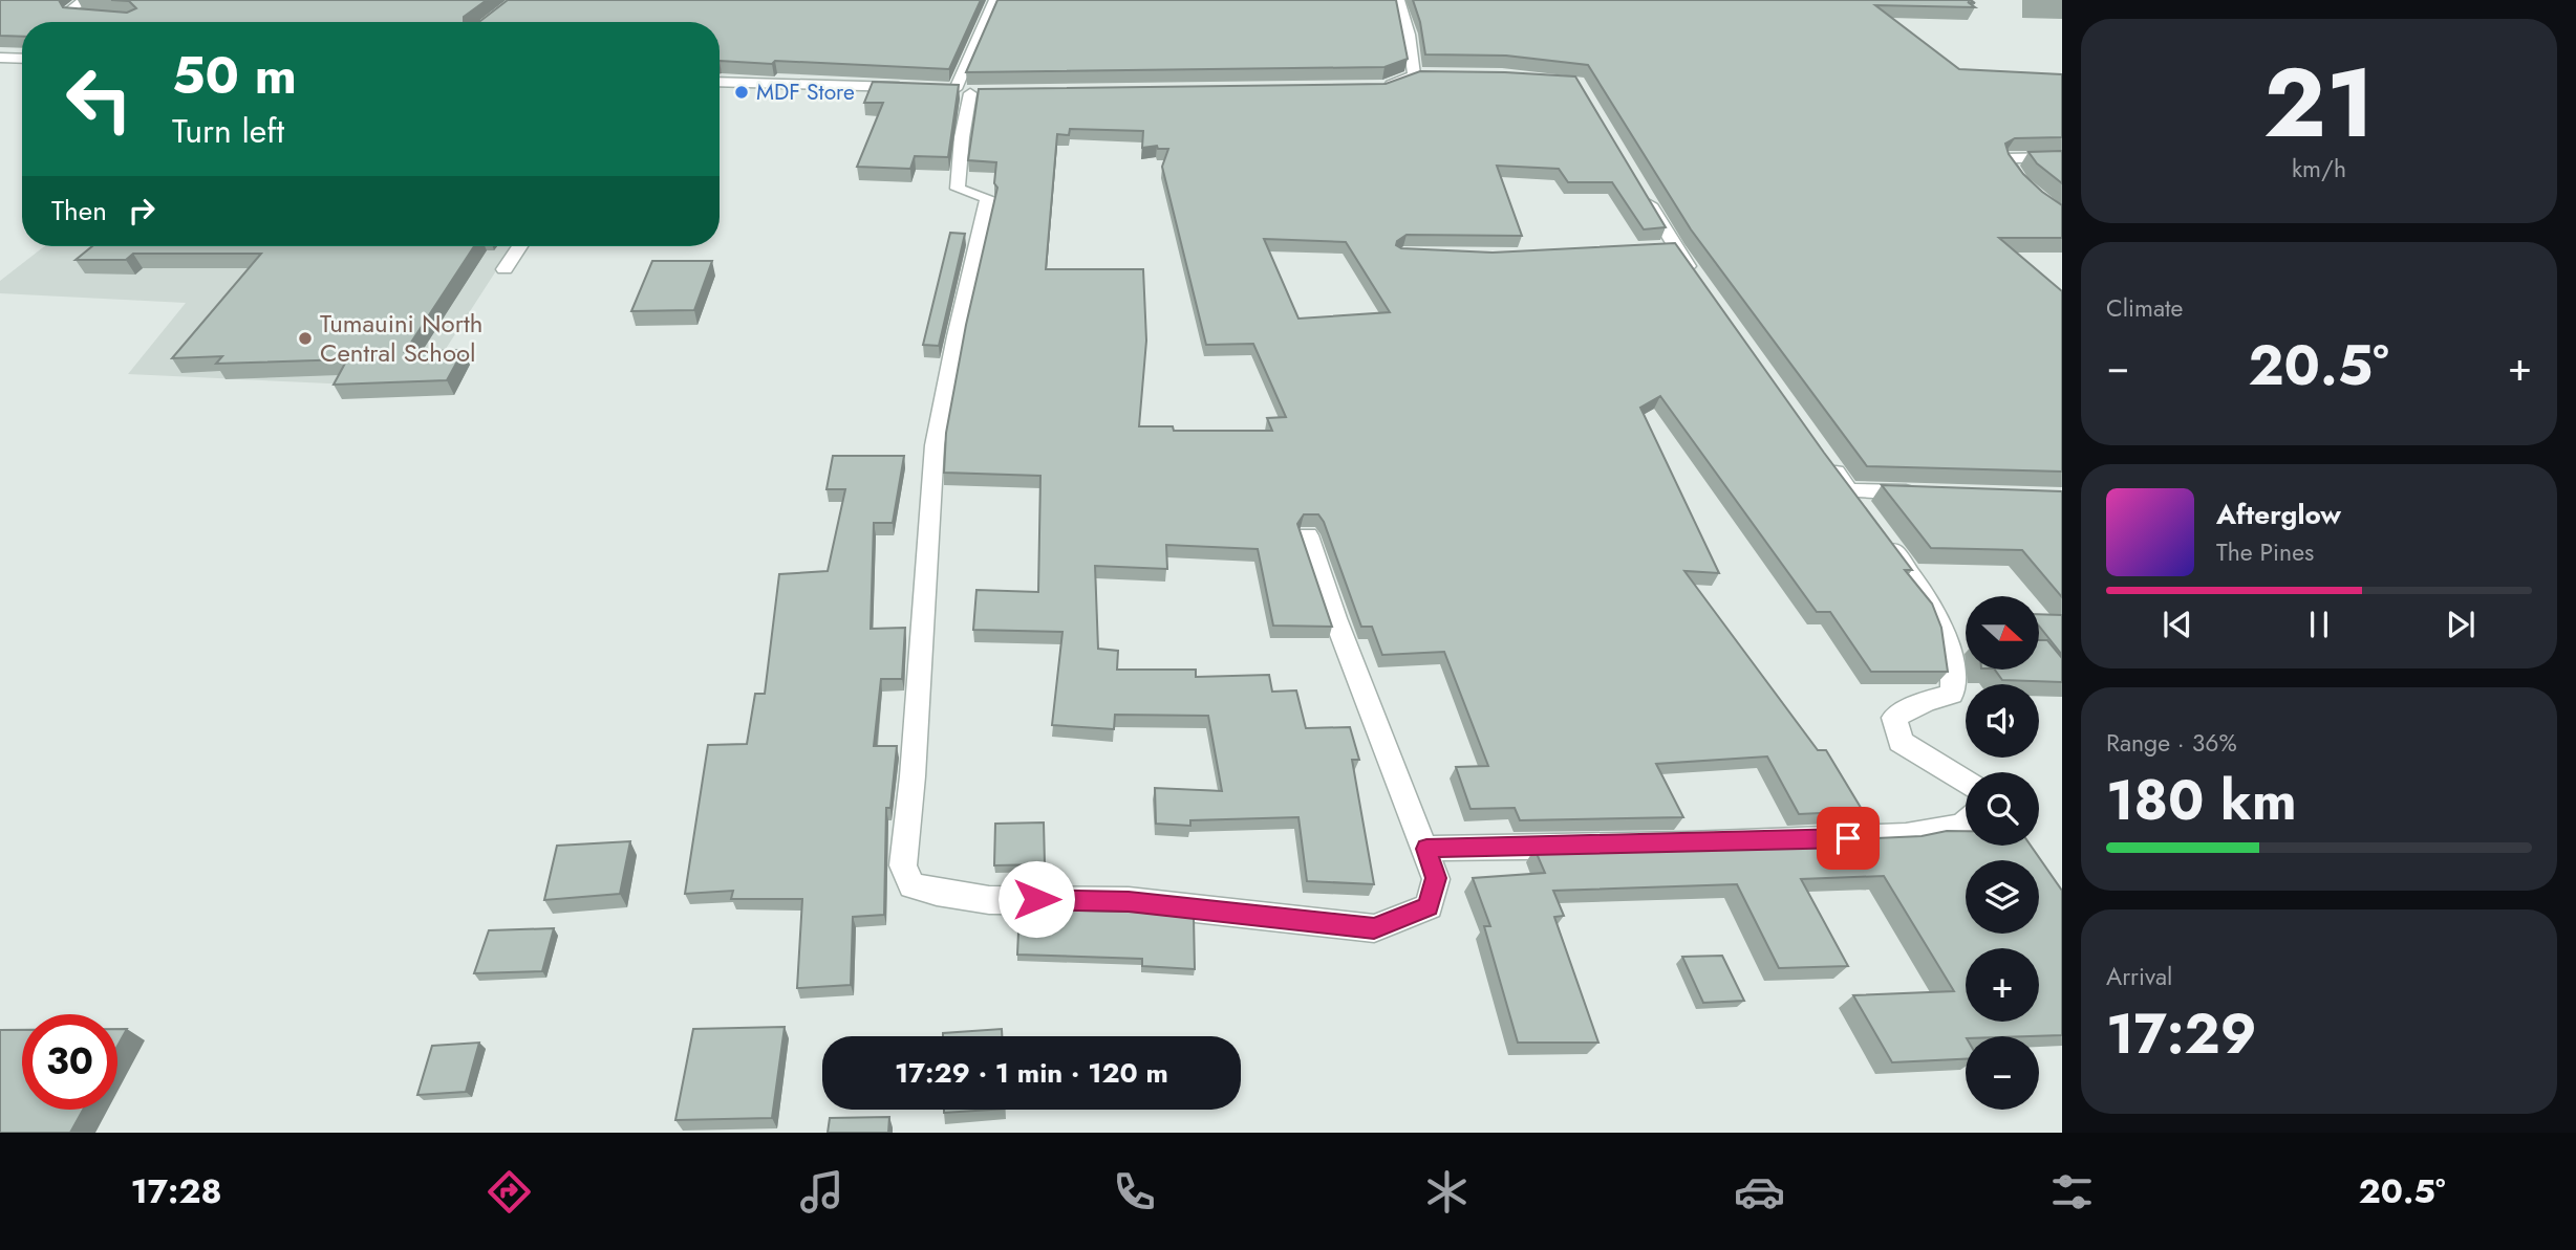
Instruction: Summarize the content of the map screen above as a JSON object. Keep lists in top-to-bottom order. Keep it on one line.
{"places":["MDF Store","Tumauini North Central School"],"north":"right","page":{"tile":[["21","km/h"],"Climate",["Range · 36%","180 km"],["Arrival","17:29"]],"turn":["50 m","Turn left"],"then":"Then","heat":["−","20.5°","+"],"song":["Afterglow","The Pines"],"map_buttons":["+","−"],"limit":"30","trip":"17:29 · 1 min · 120 m","tabs":["17:28","20.5°"]}}
